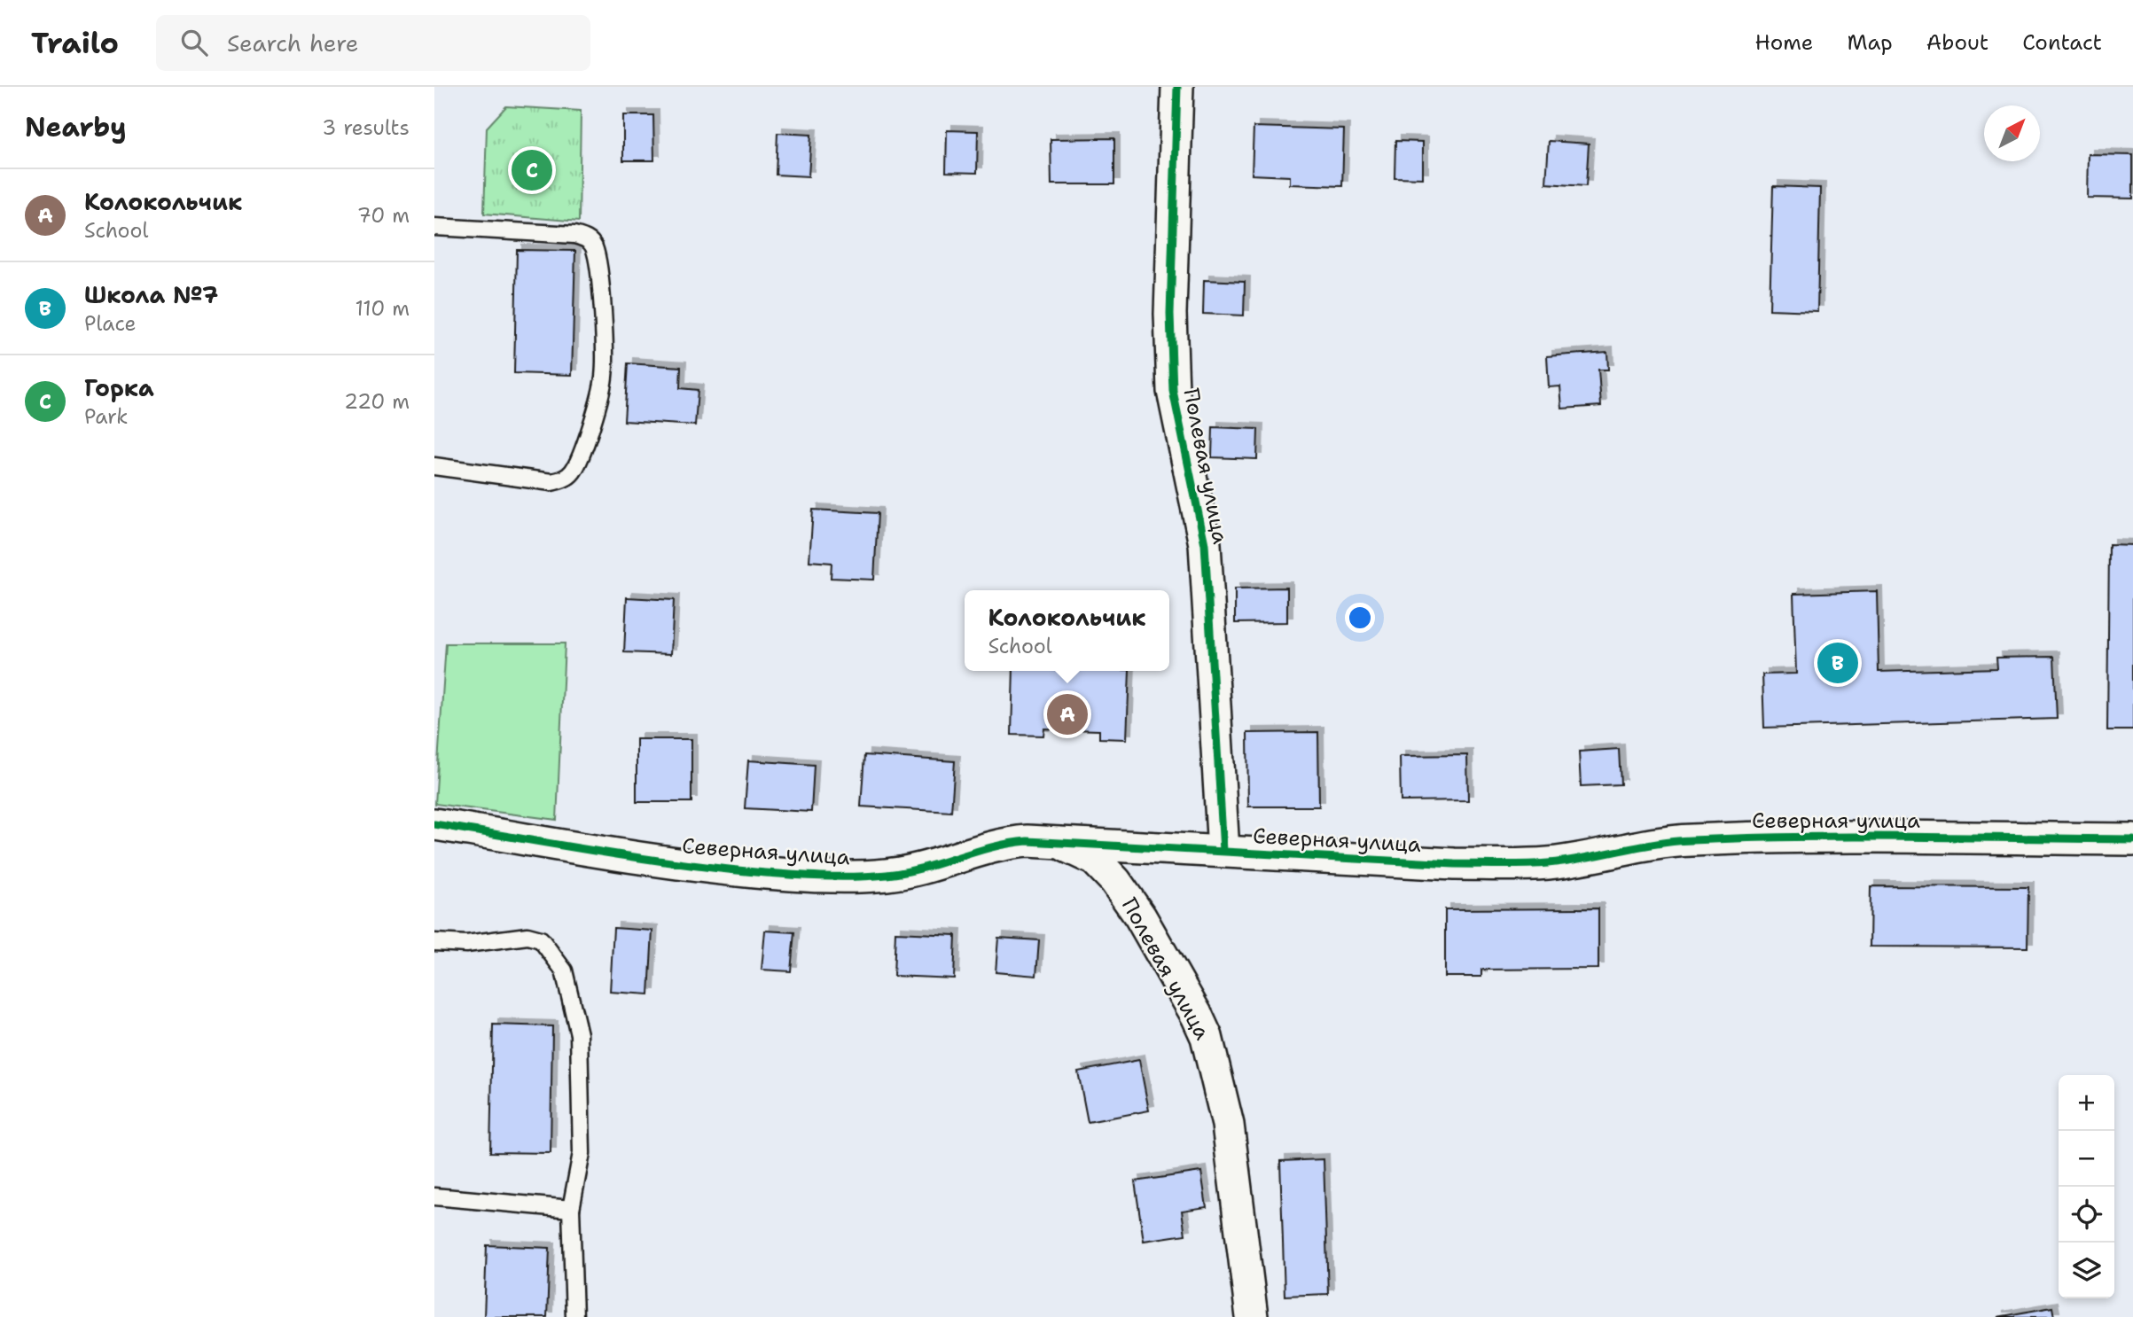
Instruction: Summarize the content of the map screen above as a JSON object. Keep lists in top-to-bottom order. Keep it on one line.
{"streets":{"street":["Полевая улица","Северная улица"]},"crossings":[["Полевая улица","Северная улица"]],"north":"top right","page":{"header":"Trailo","search":"Search here","nav":["Home","Map","About","Contact"],"heading":["Nearby","3 results"],"pins":["C","B","A"],"list":[{"mark":"A","name":"Колокольчик","note":"School","value":"70 m"},{"mark":"B","name":"Школа №7","note":"Place","value":"110 m"},{"mark":"C","name":"Горка","note":"Park","value":"220 m"}],"popup":["Колокольчик","School"],"map_buttons":["+","−"]}}
